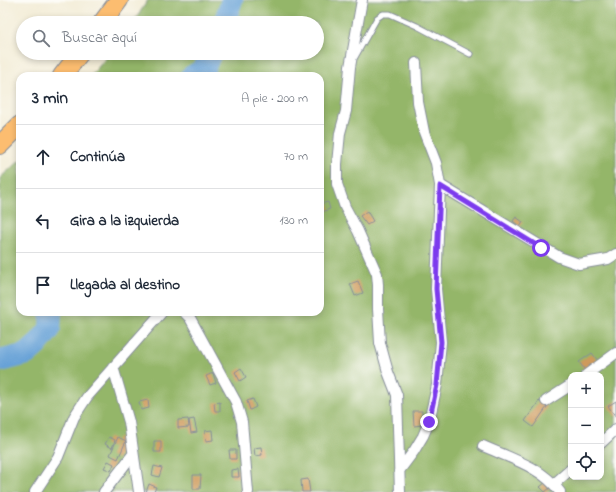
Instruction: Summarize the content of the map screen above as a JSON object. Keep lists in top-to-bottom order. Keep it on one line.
{"page":{"search":"Buscar aquí","heading":["3 min","A pie · 200 m"],"list":[["Continúa","70 m"],["Gira a la izquierda","130 m"],"Llegada al destino"],"map_buttons":["+","−"]}}
